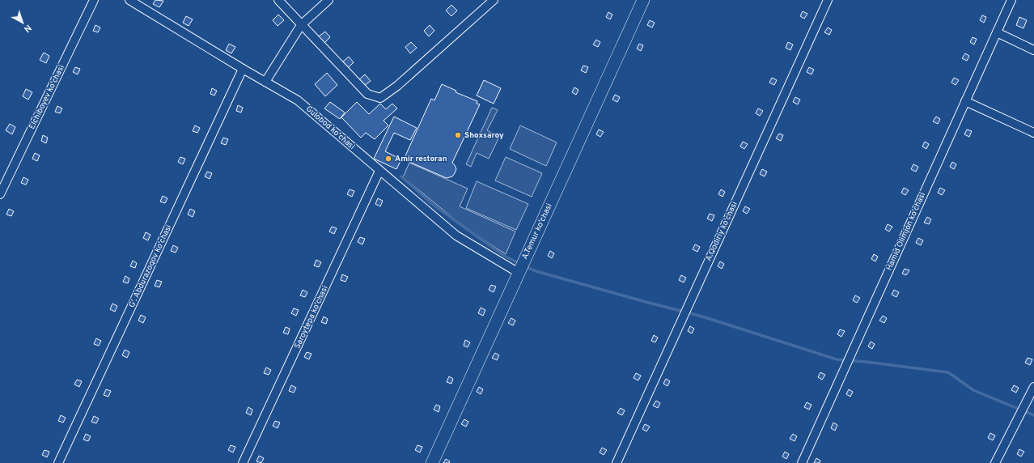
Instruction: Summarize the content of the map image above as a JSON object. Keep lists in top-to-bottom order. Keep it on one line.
{"streets":{"main road":["A.Temur ko'chasi"],"street":["Elchiboyev ko'chasi","Gulobod ko'chasi","A.Qodiriy ko'chasi","Hamid Olimjon ko'chasi","G'. Abdurazoqov ko'chasi","Saroytepa ko'chasi"]},"crossings":[["Gulobod ko'chasi","A.Temur ko'chasi"],["Gulobod ko'chasi","G'. Abdurazoqov ko'chasi"],["Gulobod ko'chasi","Saroytepa ko'chasi"]],"places":["Shoxsaroy","Amir restoran"],"north":"bottom right"}
